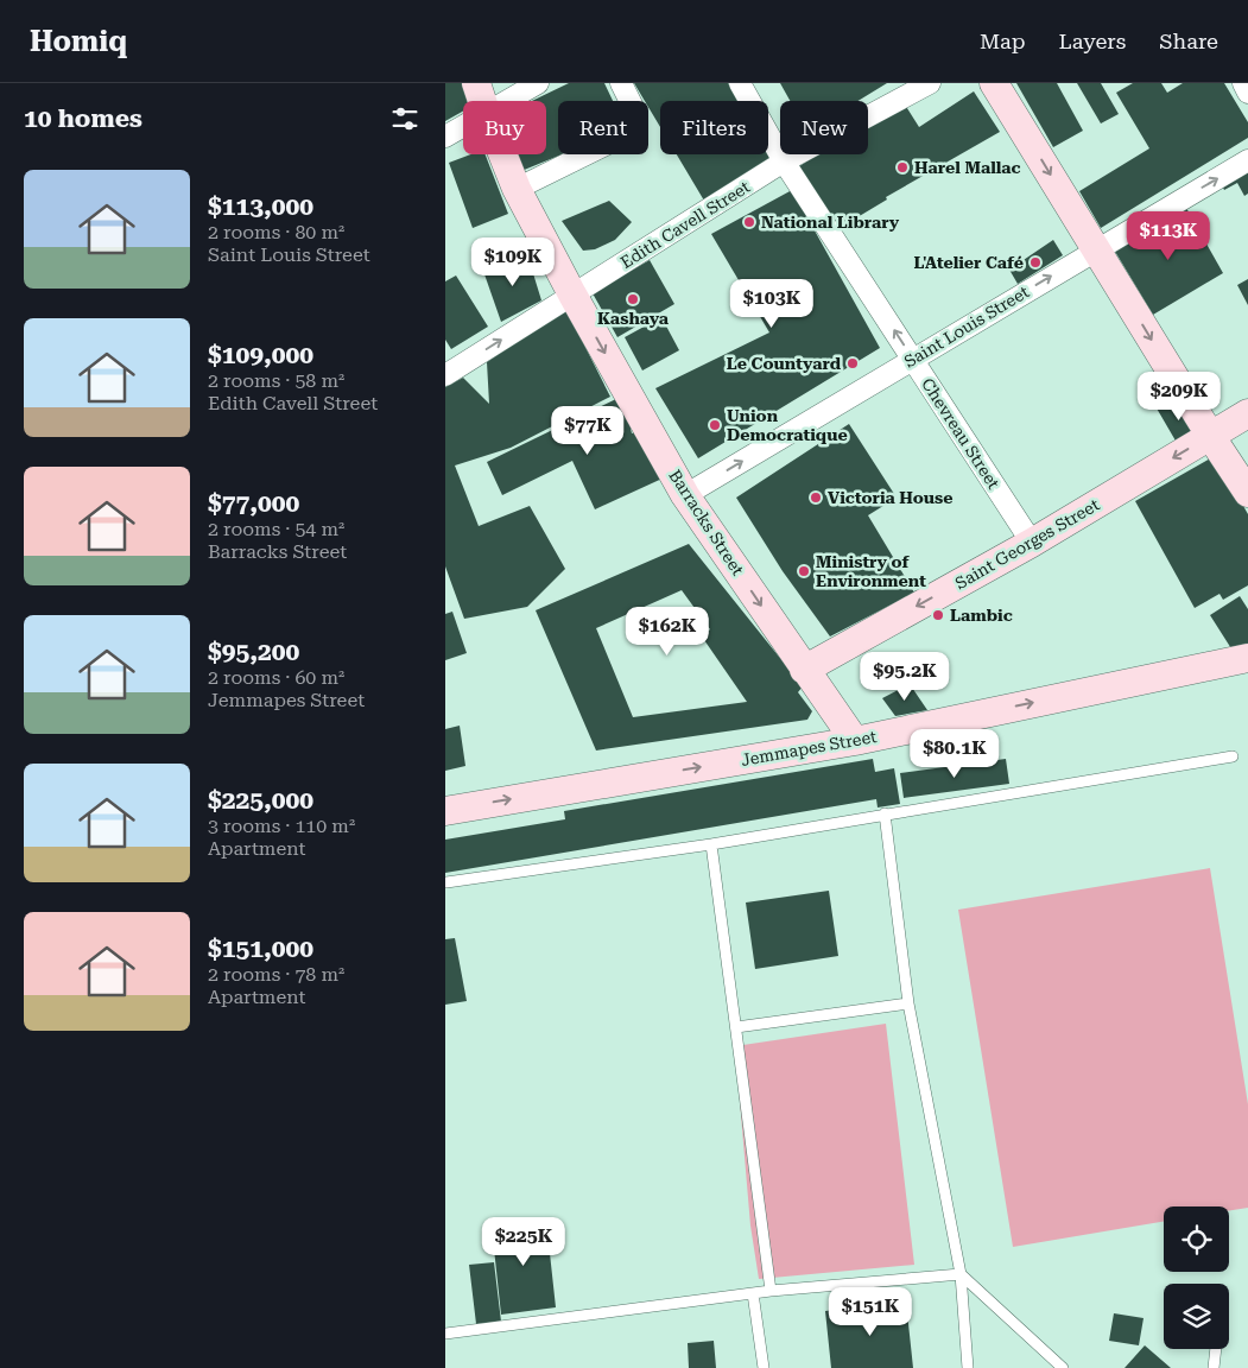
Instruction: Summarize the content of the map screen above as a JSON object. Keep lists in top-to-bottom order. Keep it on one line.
{"streets":{"street":["Edith Cavell Street","Saint Louis Street","Chevreau Street","Barracks Street","Saint Georges Street","Jemmapes Street"]},"crossings":[["Edith Cavell Street","Chevreau Street"],["Edith Cavell Street","Barracks Street"],["Saint Louis Street","Chevreau Street"],["Saint Louis Street","Barracks Street"],["Chevreau Street","Saint Georges Street"],["Barracks Street","Saint Georges Street"],["Barracks Street","Jemmapes Street"]],"one_way":["Saint Louis Street","Chevreau Street","Barracks Street","Saint Georges Street","Jemmapes Street"],"places":["Harel Mallac","National Library","L'Atelier Café","Kashaya","Le Countyard","Union Democratique","Victoria House","Ministry of Environment","Lambic"],"page":{"header":"Homiq","nav":["Map","Layers","Share"],"heading":"10 homes","chip":["Buy","Rent","Filters","New"],"list":[{"name":"$113,000","note":"2 rooms · 80 m² · Saint Louis Street"},{"name":"$109,000","note":"2 rooms · 58 m² · Edith Cavell Street"},{"name":"$77,000","note":"2 rooms · 54 m² · Barracks Street"},{"name":"$95,200","note":"2 rooms · 60 m² · Jemmapes Street"},{"name":"$225,000","note":"3 rooms · 110 m² · Apartment"},{"name":"$151,000","note":"2 rooms · 78 m² · Apartment"}],"price":["$113K","$109K","$103K","$209K","$77K","$162K","$95.2K","$80.1K","$225K","$151K"]}}
